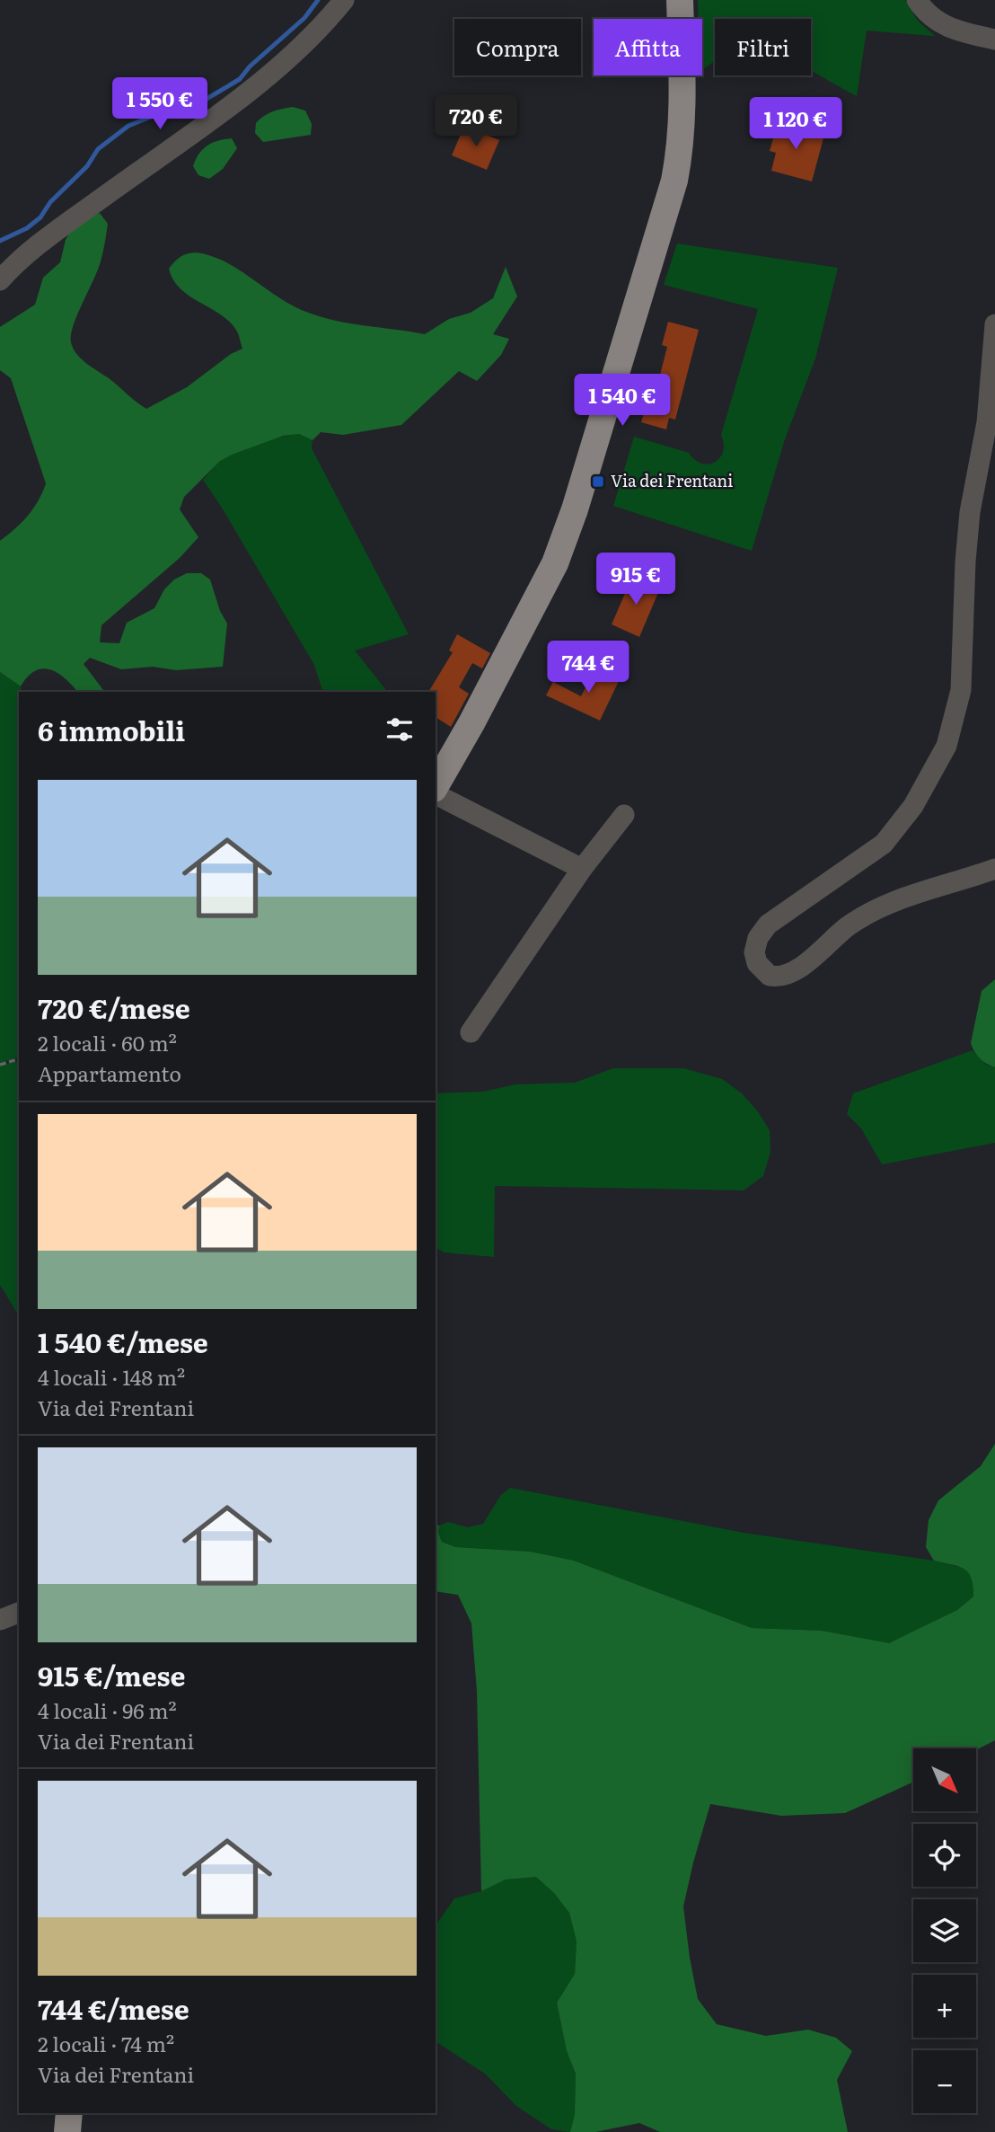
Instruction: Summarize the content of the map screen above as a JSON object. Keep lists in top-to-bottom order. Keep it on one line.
{"places":{"transit":["Via dei Frentani"]},"north":"bottom right","page":{"chip":["Compra","Affitta","Filtri"],"price":["1 550 €","720 €","1 120 €","1 540 €","915 €","744 €"],"heading":"6 immobili","list":[{"name":"720 €/mese","note":"2 locali · 60 m² · Appartamento"},{"name":"1 540 €/mese","note":"4 locali · 148 m² · Via dei Frentani"},{"name":"915 €/mese","note":"4 locali · 96 m² · Via dei Frentani"},{"name":"744 €/mese","note":"2 locali · 74 m² · Via dei Frentani"}],"map_buttons":["+","−"]}}
